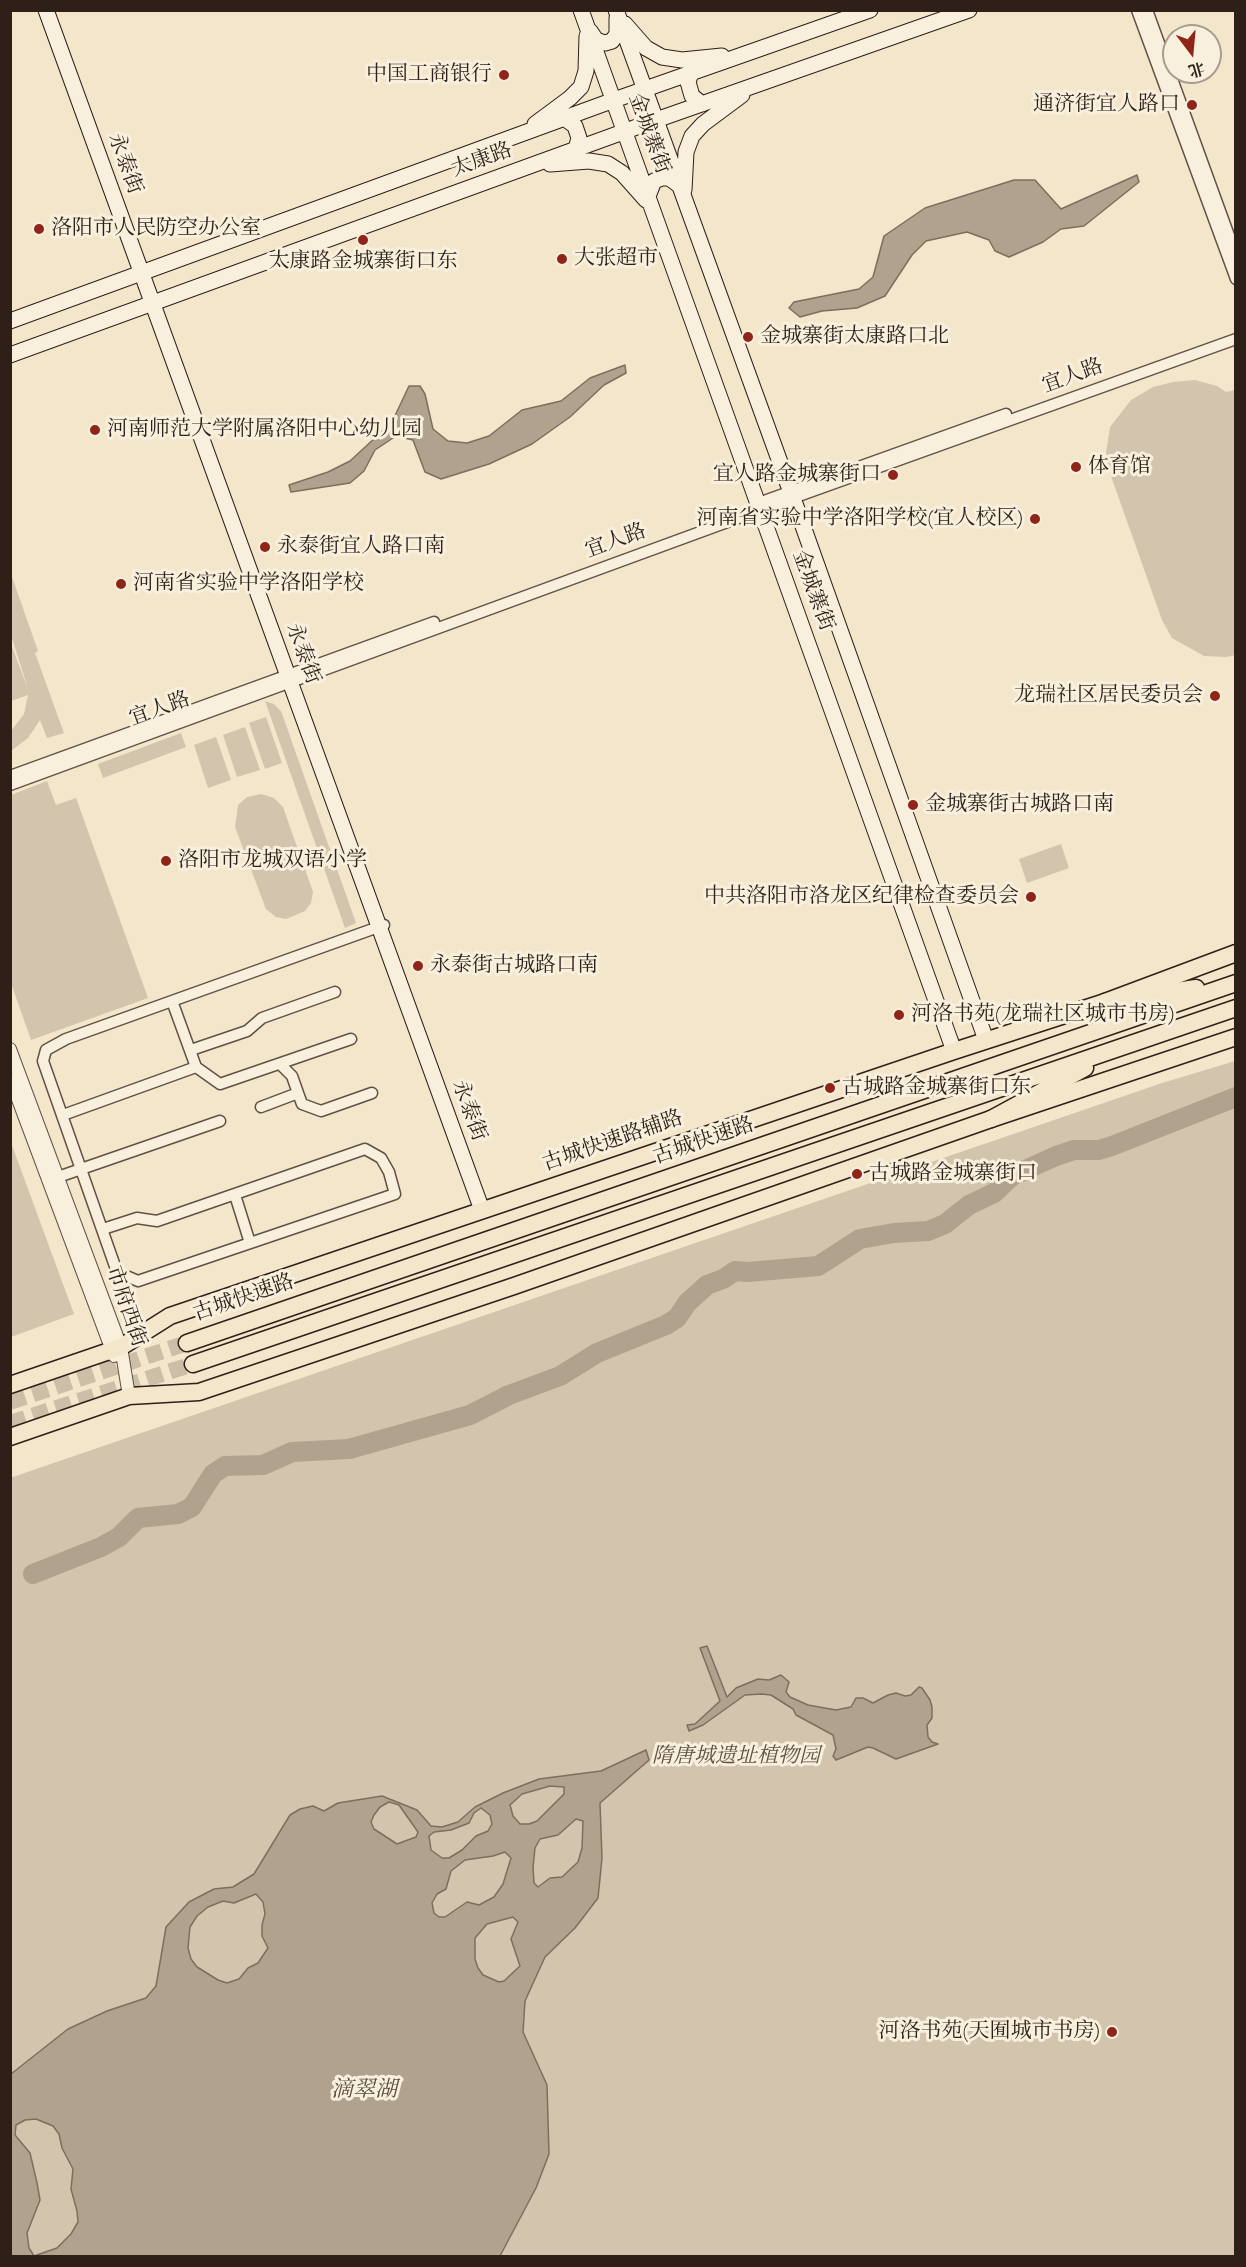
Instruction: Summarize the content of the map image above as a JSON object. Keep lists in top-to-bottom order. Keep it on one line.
{"streets":{"main road":["金城寨街","太康路","永泰街","古城快速路辅路","古城快速路"],"street":["宜人路","市府西街"]},"crossings":[["金城寨街","太康路"],["金城寨街","宜人路"],["金城寨街","古城快速路辅路"],["太康路","永泰街"],["永泰街","宜人路"],["永泰街","古城快速路辅路"],["古城快速路辅路","市府西街"]],"water":["滴翠湖"],"parks":["隋唐城遗址植物园"],"places":["中国工商银行","通济街宜人路口","洛阳市人民防空办公室","太康路金城寨街口东","大张超市","金城寨街太康路口北","河南师范大学附属洛阳中心幼儿园","体育馆","宜人路金城寨街口","河南省实验中学洛阳学校(宜人校区)","永泰街宜人路口南","河南省实验中学洛阳学校","龙瑞社区居民委员会","金城寨街古城路口南","洛阳市龙城双语小学","中共洛阳市洛龙区纪律检查委员会","永泰街古城路口南","河洛书苑(龙瑞社区城市书房)","古城路金城寨街口东","古城路金城寨街口","河洛书苑(天囿城市书房)"],"north":"bottom"}
